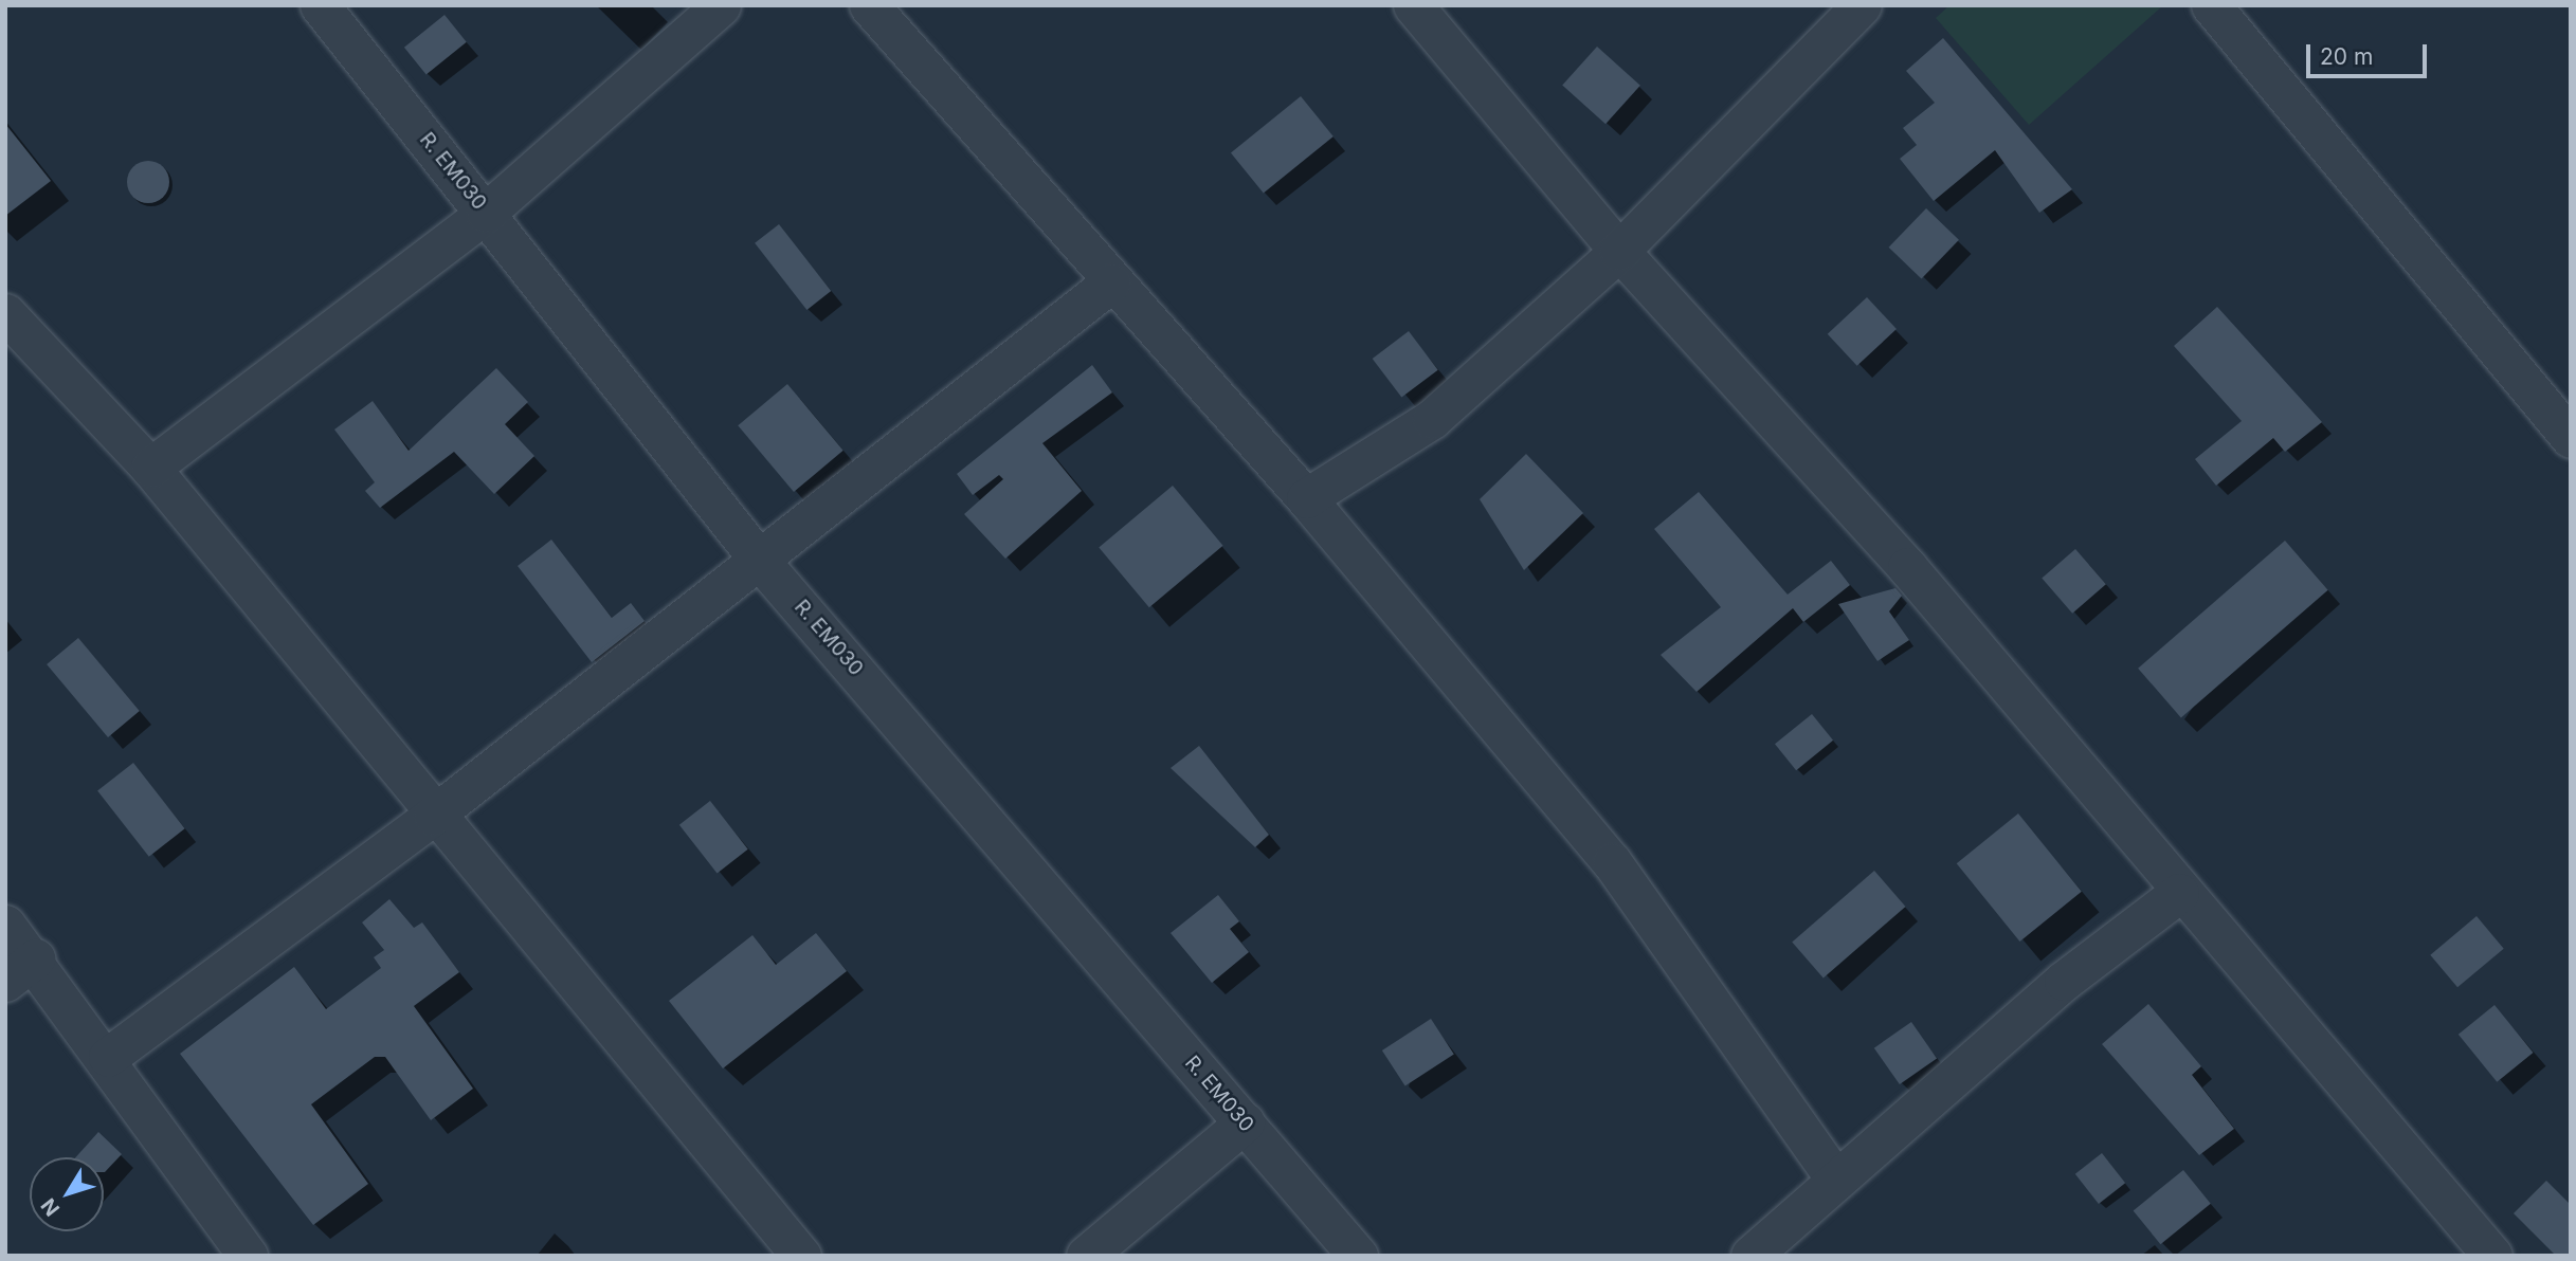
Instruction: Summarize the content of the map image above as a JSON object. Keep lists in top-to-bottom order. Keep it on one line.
{"streets":{"street":["R. EM030"]},"scale_bar":"20 m","north":"bottom left"}
